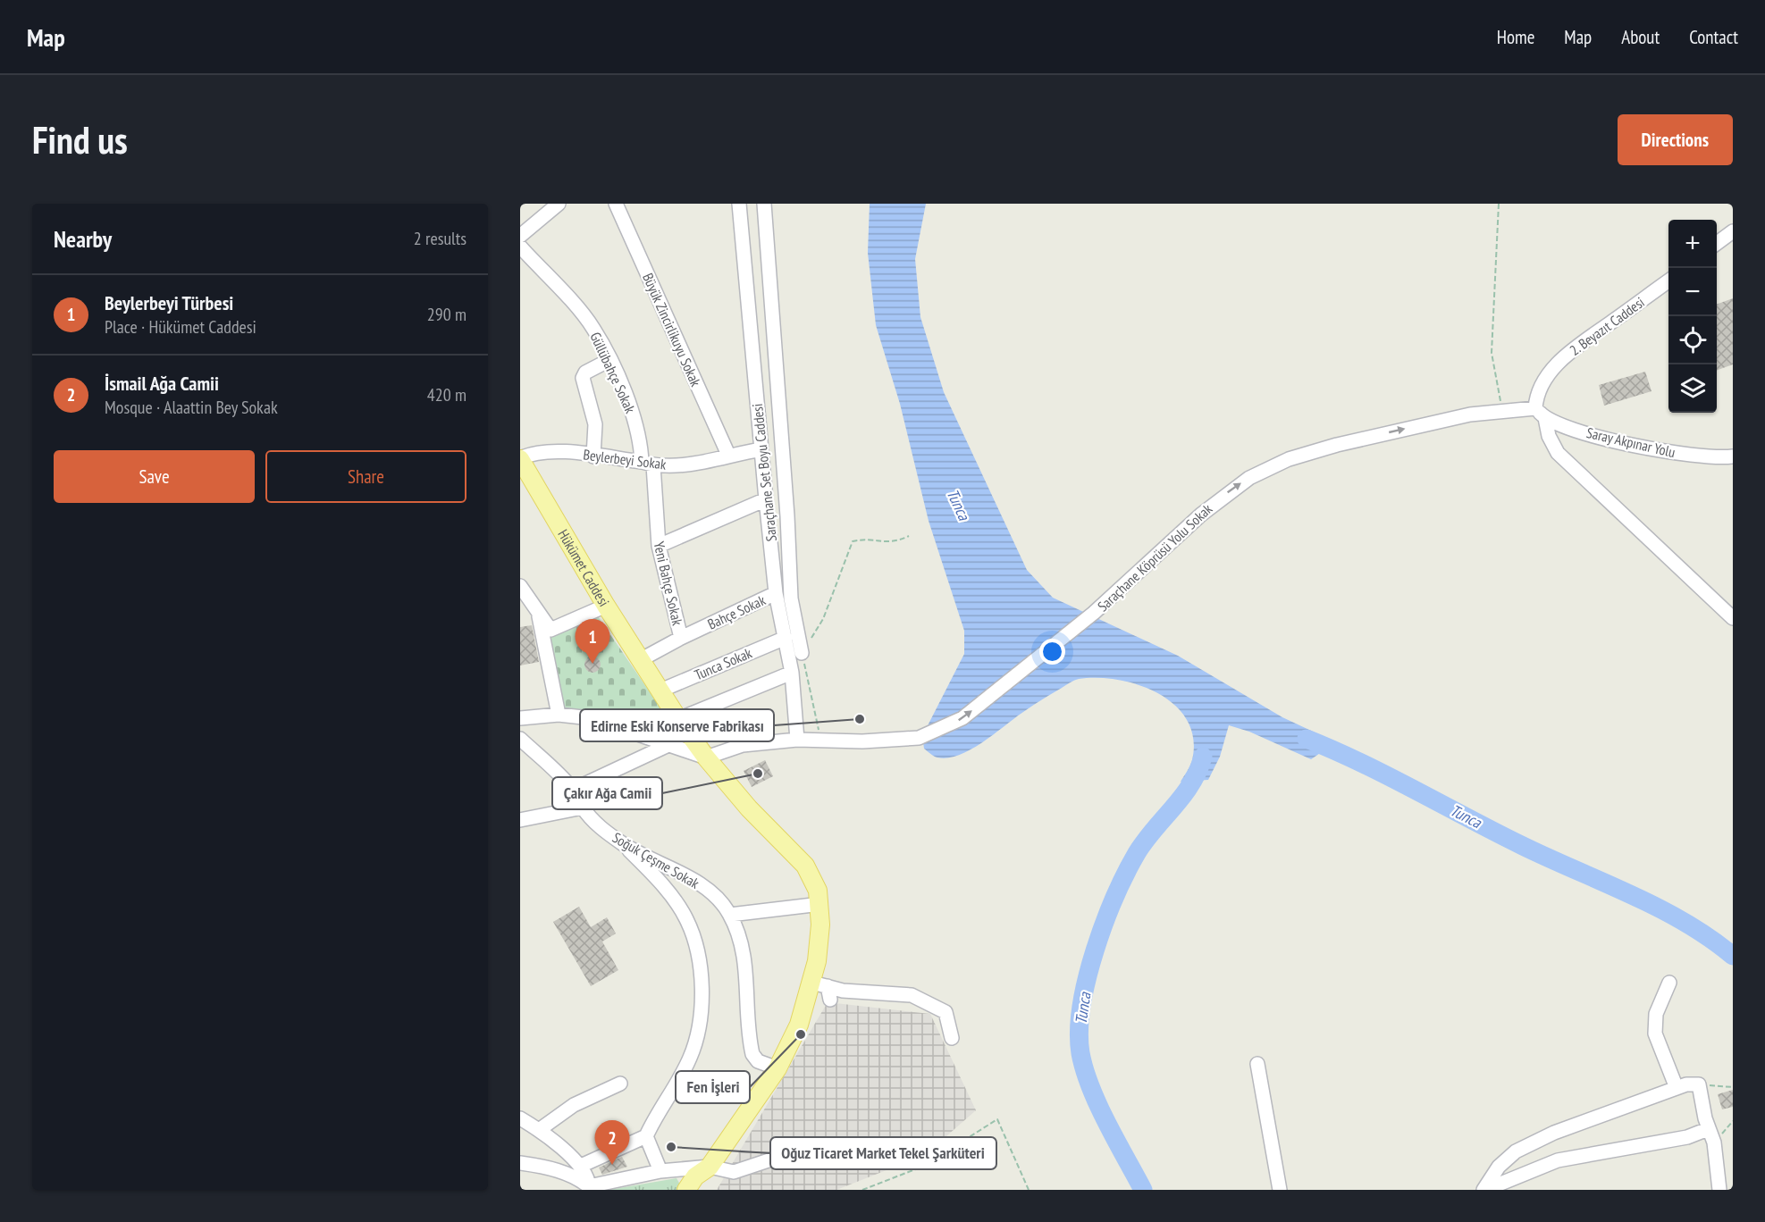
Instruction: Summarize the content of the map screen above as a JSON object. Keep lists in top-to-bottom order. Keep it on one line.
{"streets":{"main road":["Hükümet Caddesi"],"street":["2. Beyazıt Caddesi","Büyük Zincirlikuyu Sokak","Güllübahçe Sokak","Saray Akpınar Yolu","Beylerbeyi Sokak","Saraçhane Set Boyu Caddesi","Saraçhane Köprüsü Yolu Sokak","Yeni Bahçe Sokak","Bahçe Sokak","Tunca Sokak","Soğuk Çeşme Sokak"]},"crossings":[["2. Beyazıt Caddesi","Saray Akpınar Yolu"],["2. Beyazıt Caddesi","Saraçhane Köprüsü Yolu Sokak"],["Büyük Zincirlikuyu Sokak","Beylerbeyi Sokak"],["Güllübahçe Sokak","Beylerbeyi Sokak"],["Güllübahçe Sokak","Yeni Bahçe Sokak"],["Saray Akpınar Yolu","Saraçhane Köprüsü Yolu Sokak"],["Beylerbeyi Sokak","Saraçhane Set Boyu Caddesi"],["Beylerbeyi Sokak","Hükümet Caddesi"],["Beylerbeyi Sokak","Yeni Bahçe Sokak"],["Saraçhane Set Boyu Caddesi","Saraçhane Köprüsü Yolu Sokak"],["Saraçhane Set Boyu Caddesi","Bahçe Sokak"],["Saraçhane Set Boyu Caddesi","Tunca Sokak"],["Saraçhane Köprüsü Yolu Sokak","Hükümet Caddesi"],["Hükümet Caddesi","Bahçe Sokak"],["Hükümet Caddesi","Tunca Sokak"],["Yeni Bahçe Sokak","Bahçe Sokak"]],"one_way":["Saraçhane Köprüsü Yolu Sokak"],"water":["Tunca"],"places":["Edirne Eski Konserve Fabrikası","Çakır Ağa Camii","Fen İşleri","Oğuz Ticaret Market Tekel Şarküteri"],"page":{"header":"Map","nav":["Home","Map","About","Contact"],"buttons":["Directions",["Save","Share"]],"title":"Find us","heading":["Nearby","2 results"],"map_buttons":["+","−"],"list":[{"mark":"1","name":"Beylerbeyi Türbesi","note":"Place · Hükümet Caddesi","value":"290 m"},{"mark":"2","name":"İsmail Ağa Camii","note":"Mosque · Alaattin Bey Sokak","value":"420 m"}],"pins":["1","2"]}}
